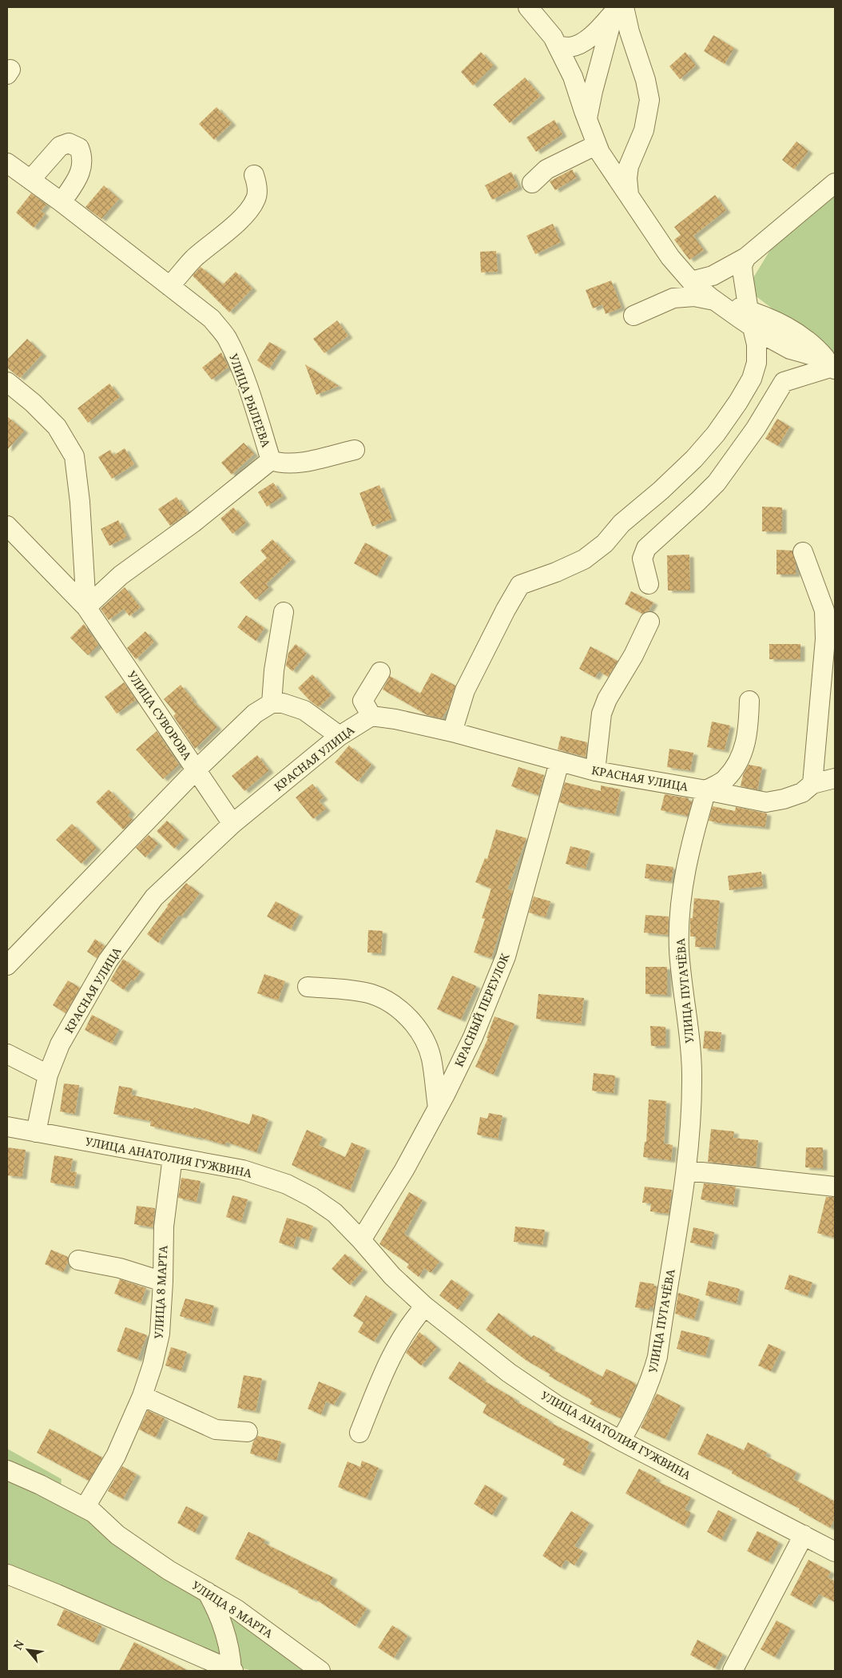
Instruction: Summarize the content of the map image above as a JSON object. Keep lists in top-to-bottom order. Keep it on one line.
{"streets":{"street":["УЛИЦА РЫЛЕЕВА","УЛИЦА СУВОРОВА","КРАСНАЯ УЛИЦА","УЛИЦА ПУГАЧЁВА","КРАСНЫЙ ПЕРЕУЛОК","УЛИЦА АНАТОЛИЯ ГУЖВИНА","УЛИЦА 8 МАРТА"]},"crossings":[["УЛИЦА РЫЛЕЕВА","УЛИЦА СУВОРОВА"],["УЛИЦА СУВОРОВА","КРАСНАЯ УЛИЦА"],["КРАСНАЯ УЛИЦА","УЛИЦА ПУГАЧЁВА"],["КРАСНАЯ УЛИЦА","КРАСНЫЙ ПЕРЕУЛОК"],["КРАСНАЯ УЛИЦА","УЛИЦА АНАТОЛИЯ ГУЖВИНА"],["УЛИЦА ПУГАЧЁВА","УЛИЦА АНАТОЛИЯ ГУЖВИНА"],["КРАСНЫЙ ПЕРЕУЛОК","УЛИЦА АНАТОЛИЯ ГУЖВИНА"],["УЛИЦА АНАТОЛИЯ ГУЖВИНА","УЛИЦА 8 МАРТА"]],"north":"top left"}
